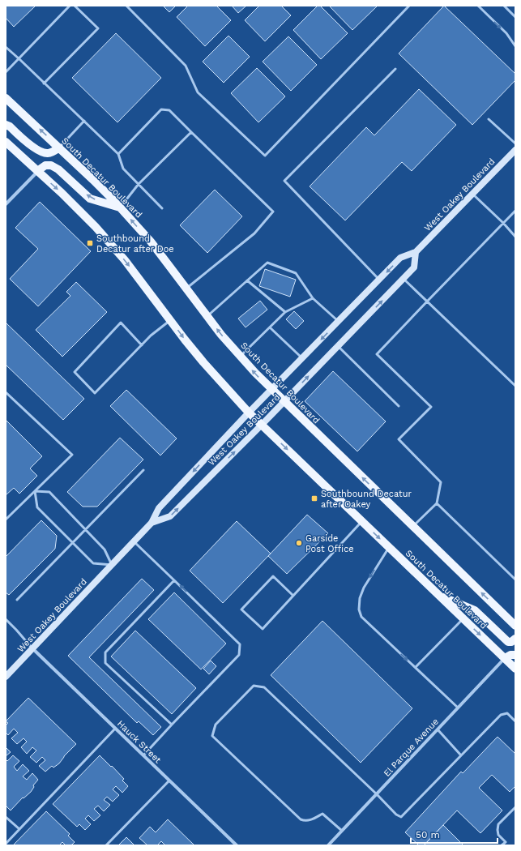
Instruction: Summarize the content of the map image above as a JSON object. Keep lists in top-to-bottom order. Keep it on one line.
{"streets":{"main road":["South Decatur Boulevard","West Oakey Boulevard"],"street":["Hauck Street","El Parque Avenue"]},"crossings":[["South Decatur Boulevard","West Oakey Boulevard"],["South Decatur Boulevard","El Parque Avenue"],["West Oakey Boulevard","Hauck Street"]],"places":{"transit":["Southbound Decatur after Doe","Southbound Decatur after Oakey"],"other":["Garside Post Office"]},"scale_bar":"50 m"}
